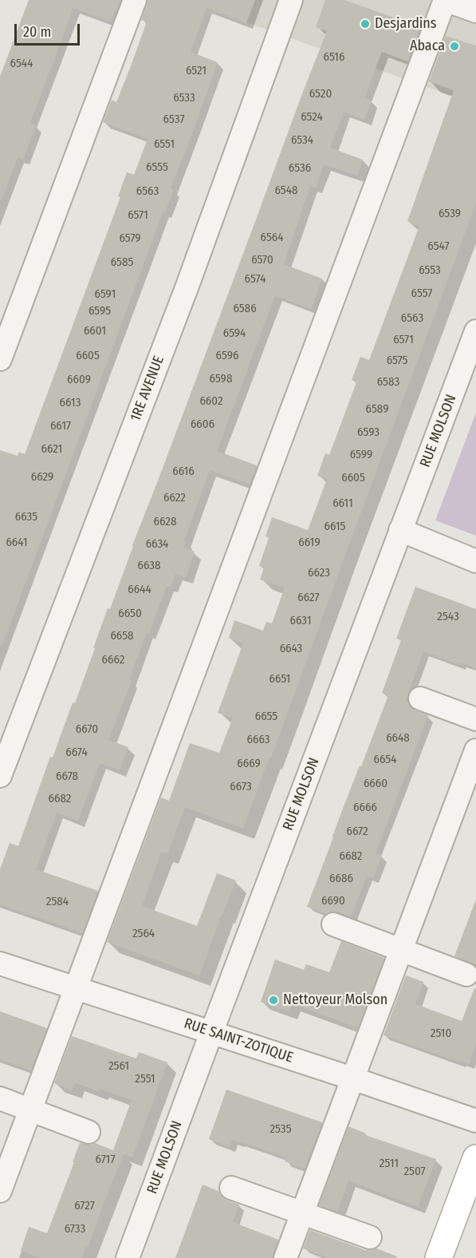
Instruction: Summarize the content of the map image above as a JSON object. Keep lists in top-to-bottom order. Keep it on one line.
{"streets":{"street":["1RE AVENUE","RUE MOLSON","RUE SAINT-ZOTIQUE"]},"crossings":[["RUE MOLSON","RUE SAINT-ZOTIQUE"]],"places":["Desjardins","Abaca","Nettoyeur Molson"],"house_numbers":["6516","6544","6521","6520","6533","6524","6537","6534","6551","6555","6536","6548","6563","6539","6571","6564","6579","6547","6570","6585","6553","6574","6557","6591","6586","6595","6563","6601","6594","6571","6605","6596","6575","6598","6609","6583","6602","6613","6589","6606","6617","6593","6621","6599","6616","6629","6605","6622","6611","6635","6628","6615","6641","6619","6634","6638","6623","6644","6627","6650","2543","6631","6658","6643","6662","6651","6655","6670","6648","6663","6674","6654","6669","6678","6660","6673","6682","6666","6672","6682","6686","6690","2584","2564","2510","2561","2551","2535","6717","2511","2507","6727","6733"],"scale_bar":"20 m"}
